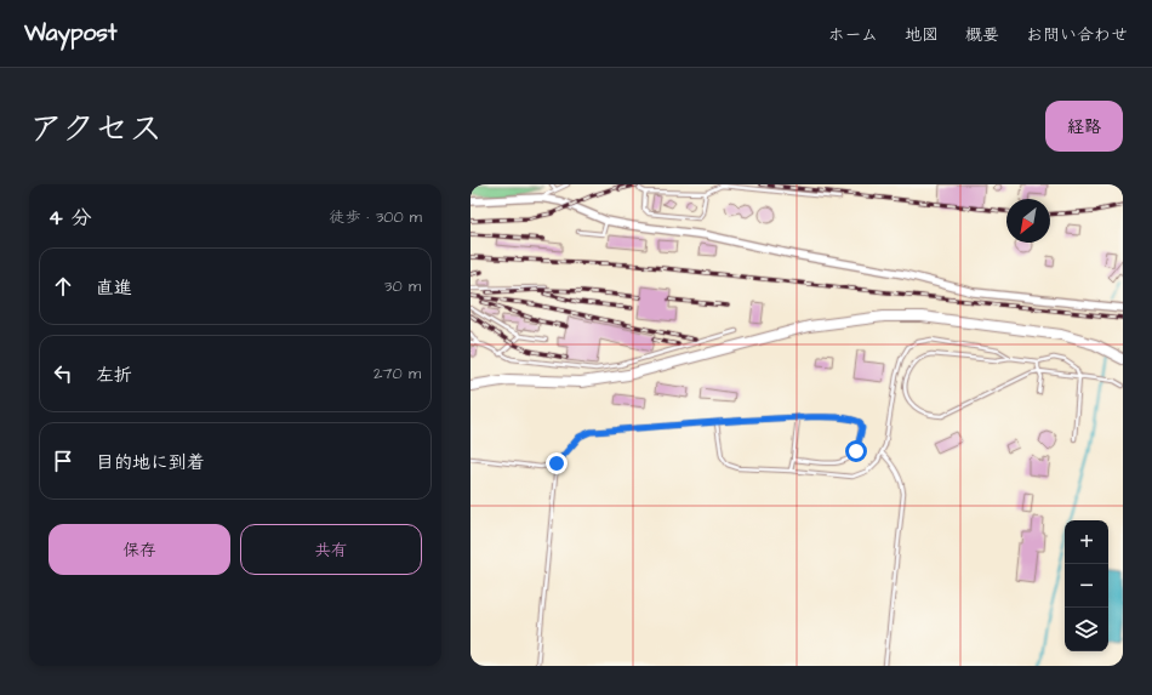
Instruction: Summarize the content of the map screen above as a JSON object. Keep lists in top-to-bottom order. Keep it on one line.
{"north":"bottom left","page":{"header":"Waypost","nav":["ホーム","地図","概要","お問い合わせ"],"title":"アクセス","buttons":["経路",["保存","共有"]],"heading":["4 分","徒歩 · 300 m"],"list":[["直進","30 m"],["左折","270 m"],"目的地に到着"],"map_buttons":["+","−"]}}
